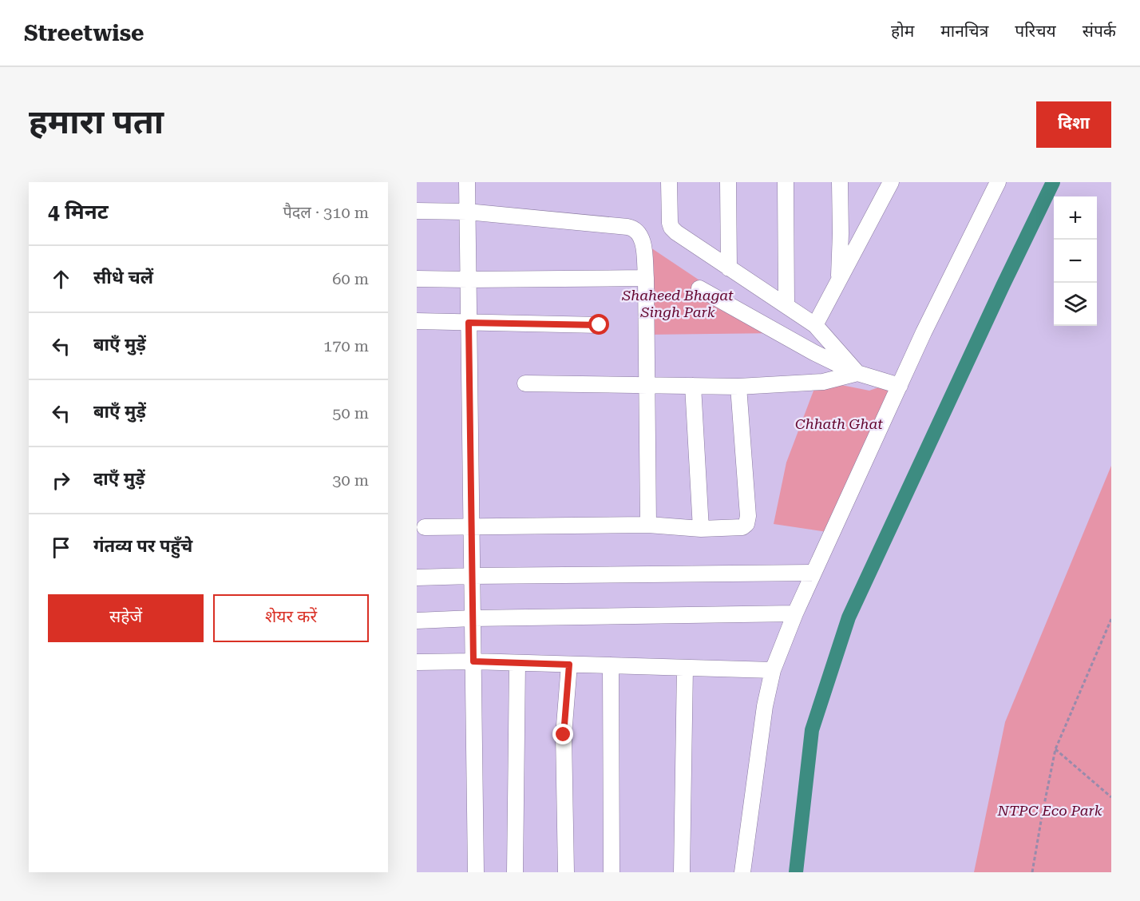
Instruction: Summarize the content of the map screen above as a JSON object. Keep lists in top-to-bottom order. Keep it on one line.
{"parks":["Shaheed Bhagat Singh Park","Chhath Ghat","NTPC Eco Park"],"page":{"header":"Streetwise","nav":["होम","मानचित्र","परिचय","संपर्क"],"buttons":["दिशा",["सहेजें","शेयर करें"]],"title":"हमारा पता","heading":["4 मिनट","पैदल · 310 m"],"map_buttons":["+","−"],"list":[["सीधे चलें","60 m"],["बाएँ मुड़ें","170 m"],["बाएँ मुड़ें","50 m"],["दाएँ मुड़ें","30 m"],"गंतव्य पर पहुँचे"]}}
